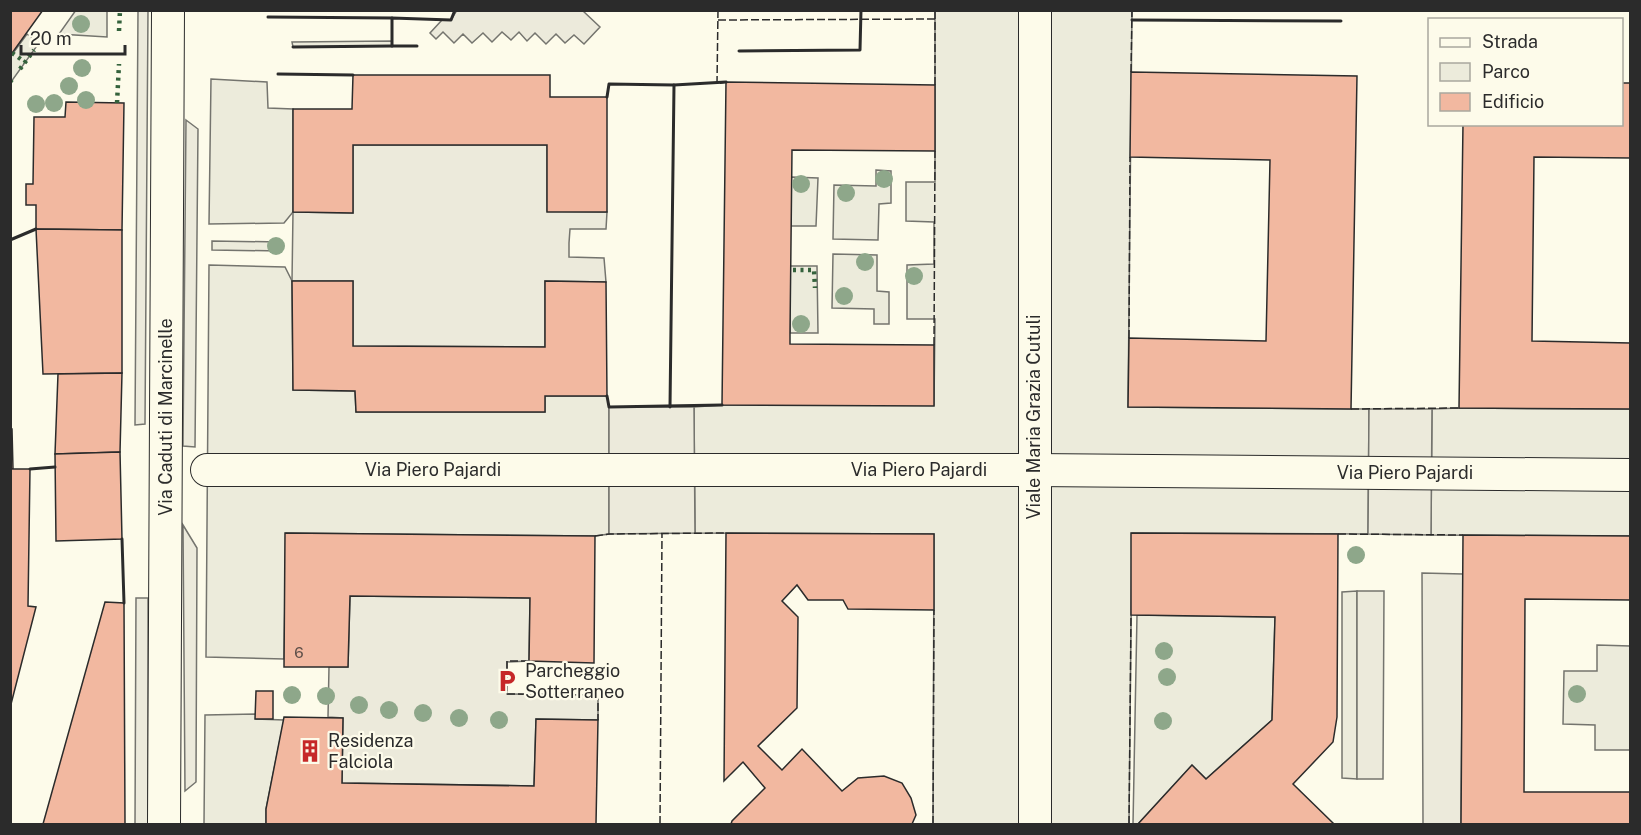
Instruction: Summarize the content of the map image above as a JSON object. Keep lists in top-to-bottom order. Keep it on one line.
{"streets":{"street":["Via Caduti di Marcinelle","Viale Maria Grazia Cutuli","Via Piero Pajardi"]},"crossings":[["Viale Maria Grazia Cutuli","Via Piero Pajardi"]],"places":{"parking":["Parcheggio Sotterraneo"],"building":["Residenza Falciola"]},"house_numbers":["6"],"legend":["Strada","Parco","Edificio"],"scale_bar":"20 m"}
